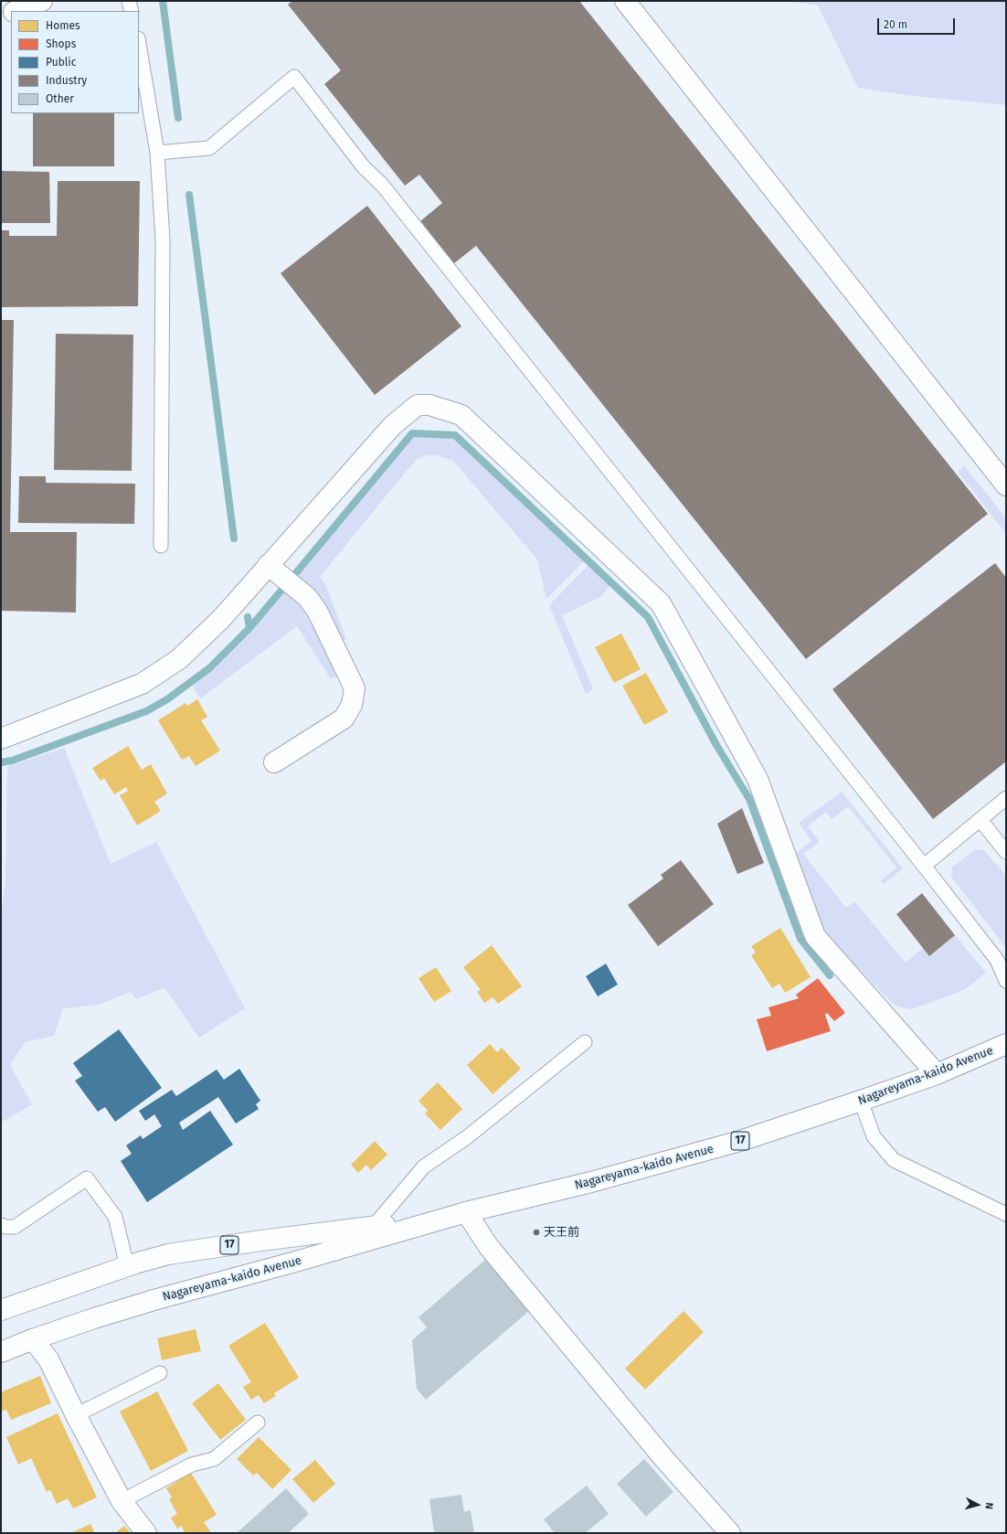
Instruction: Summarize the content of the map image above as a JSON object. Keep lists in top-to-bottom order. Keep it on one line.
{"streets":{"street":["Nagareyama-kaido Avenue","17"]},"places":["天王前"],"legend":["Homes","Shops","Public","Industry","Other"],"scale_bar":"20 m","north":"right"}
